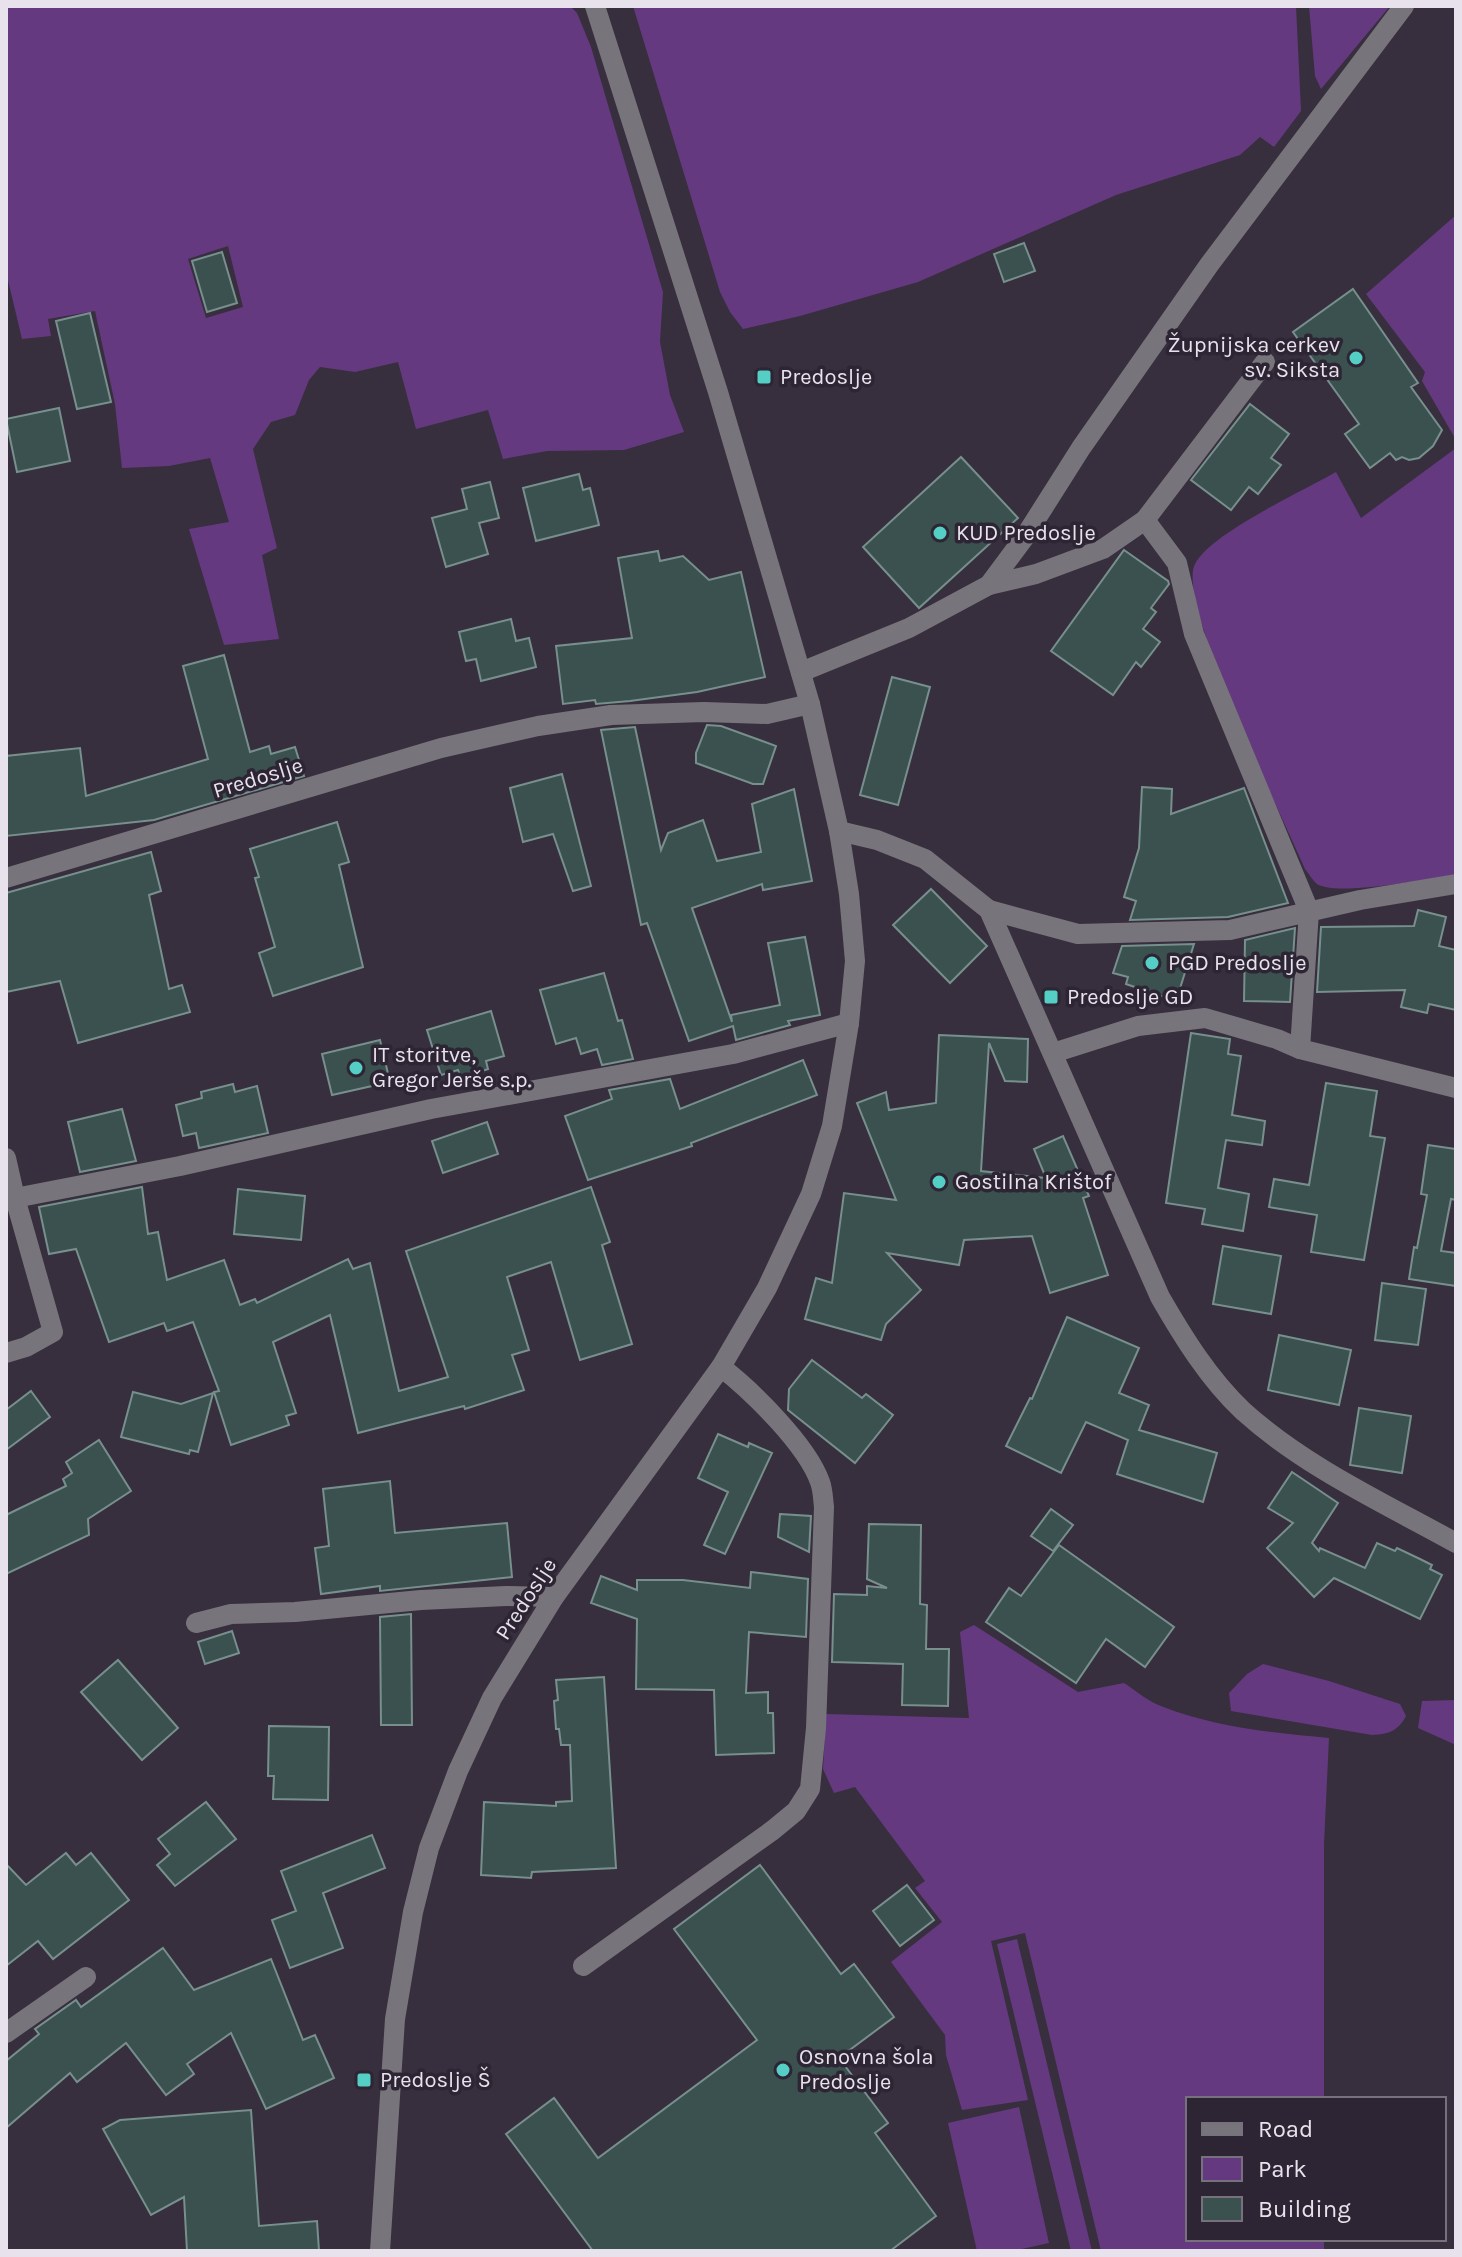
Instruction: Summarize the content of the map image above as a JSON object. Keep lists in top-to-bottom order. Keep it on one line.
{"streets":{"street":["Predoslje"]},"places":{"other":["Župnijska cerkev sv. Siksta","KUD Predoslje","PGD Predoslje","IT storitve, Gregor Jerše s.p.","Gostilna Krištof","Osnovna šola Predoslje"],"transit":["Predoslje","Predoslje GD","Predoslje Š"]},"legend":["Road","Park","Building"]}
